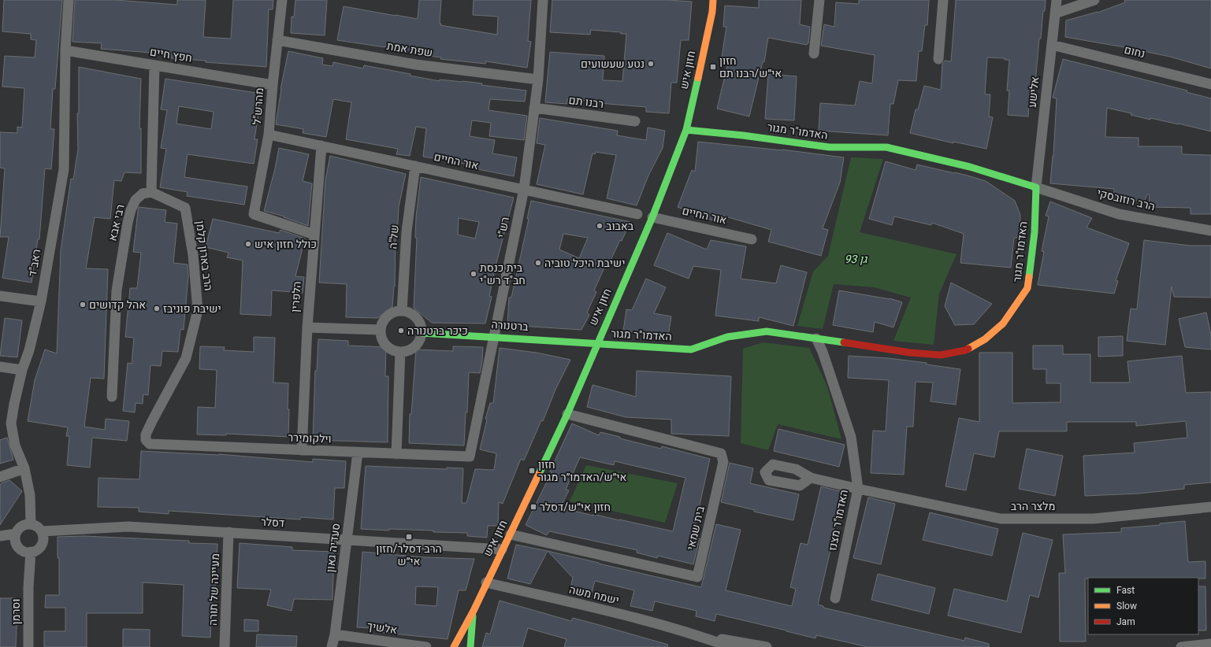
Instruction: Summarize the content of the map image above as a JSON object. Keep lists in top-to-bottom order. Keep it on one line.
{"streets":{"street":["שפת אמת","נחום","חפץ חיים","חזון איש","אלישע","רבנו תם","מהרש\"ל","האדמו\"ר מגור","אור החיים","הרב רוזובסקי","רבי אבא","רש\"י","של\"ה","הרב בארון קלמן","ראב\"ד","הלפרין","ברטנורה","וילקומירר","מלצר הרב","האדמו\"ר מצנז","דסלר","בית שמאי","סעדיה גאון","מעיינה של תורה","ישמח משה","וסרמן","אלשיך"]},"crossings":[["שפת אמת","מהרש\"ל"],["שפת אמת","רש\"י"],["נחום","אלישע"],["חפץ חיים","מהרש\"ל"],["חפץ חיים","ראב\"ד"],["חזון איש","האדמו\"ר מגור"],["חזון איש","אור החיים"],["חזון איש","ברטנורה"],["חזון איש","דסלר"],["חזון איש","בית שמאי"],["חזון איש","ישמח משה"],["אלישע","האדמו\"ר מגור"],["אלישע","הרב רוזובסקי"],["רבנו תם","רש\"י"],["מהרש\"ל","אור החיים"],["מהרש\"ל","הלפרין"],["האדמו\"ר מגור","הרב רוזובסקי"],["האדמו\"ר מגור","ברטנורה"],["האדמו\"ר מגור","האדמו\"ר מצנז"],["אור החיים","רש\"י"],["אור החיים","של\"ה"],["אור החיים","הלפרין"],["רבי אבא","הרב בארון קלמן"],["רש\"י","ברטנורה"],["רש\"י","וילקומירר"],["של\"ה","ברטנורה"],["הרב בארון קלמן","וילקומירר"],["ראב\"ד","דסלר"],["ראב\"ד","וסרמן"],["הלפרין","וילקומירר"],["וילקומירר","סעדיה גאון"],["מלצר הרב","האדמו\"ר מצנז"],["דסלר","סעדיה גאון"],["דסלר","מעיינה של תורה"],["דסלר","וסרמן"],["סעדיה גאון","אלשיך"]],"parks":["גן 93"],"places":{"other":["נטע שעשועים","באבוב","כולל חזון איש","ישיבת היכל טוביה","בית כנסת חב\"ד רש\"י","אהל קדושים","ישיבת פוניבז","כיכר ברטנורה"],"transit":["חזון אי״ש/רבנו תם","חזון אי״ש/האדמו״ר מגור","חזון אי״ש/דסלר","הרב דסלר/חזון אי״ש"]},"legend":["Fast","Slow","Jam"]}
